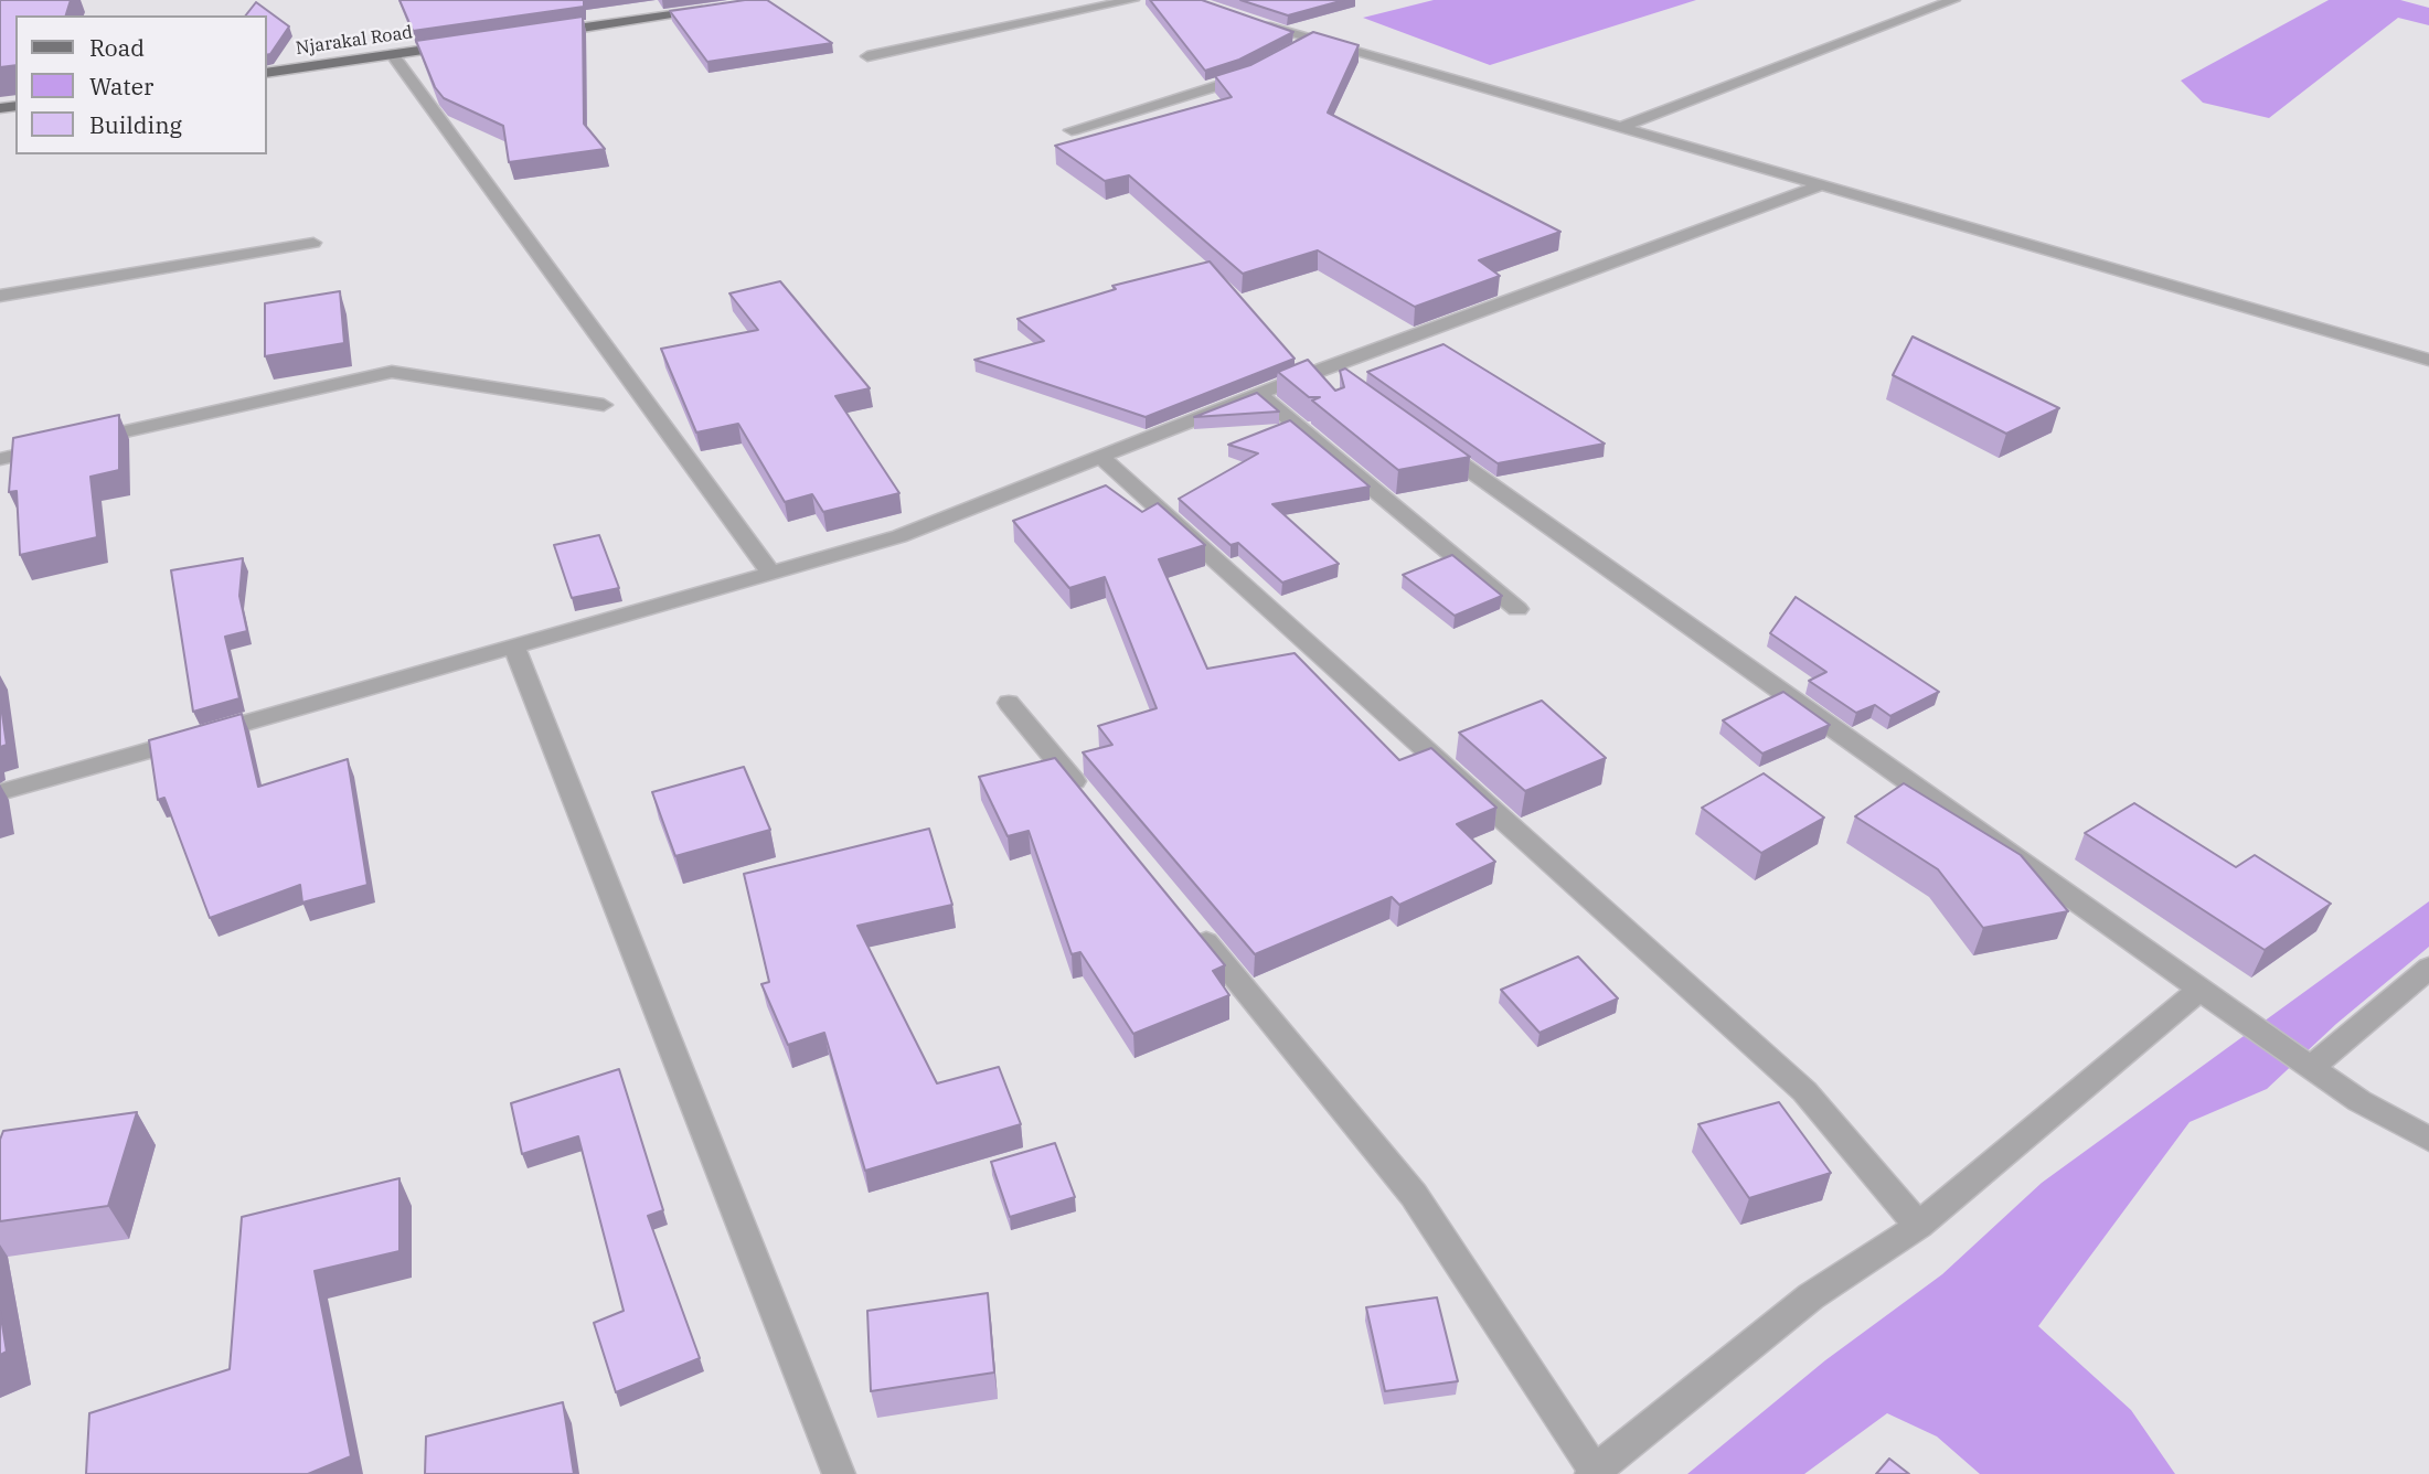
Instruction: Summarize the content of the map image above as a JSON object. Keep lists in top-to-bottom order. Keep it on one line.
{"streets":{"main road":["Njarakal Road"]},"legend":["Road","Water","Building"]}
